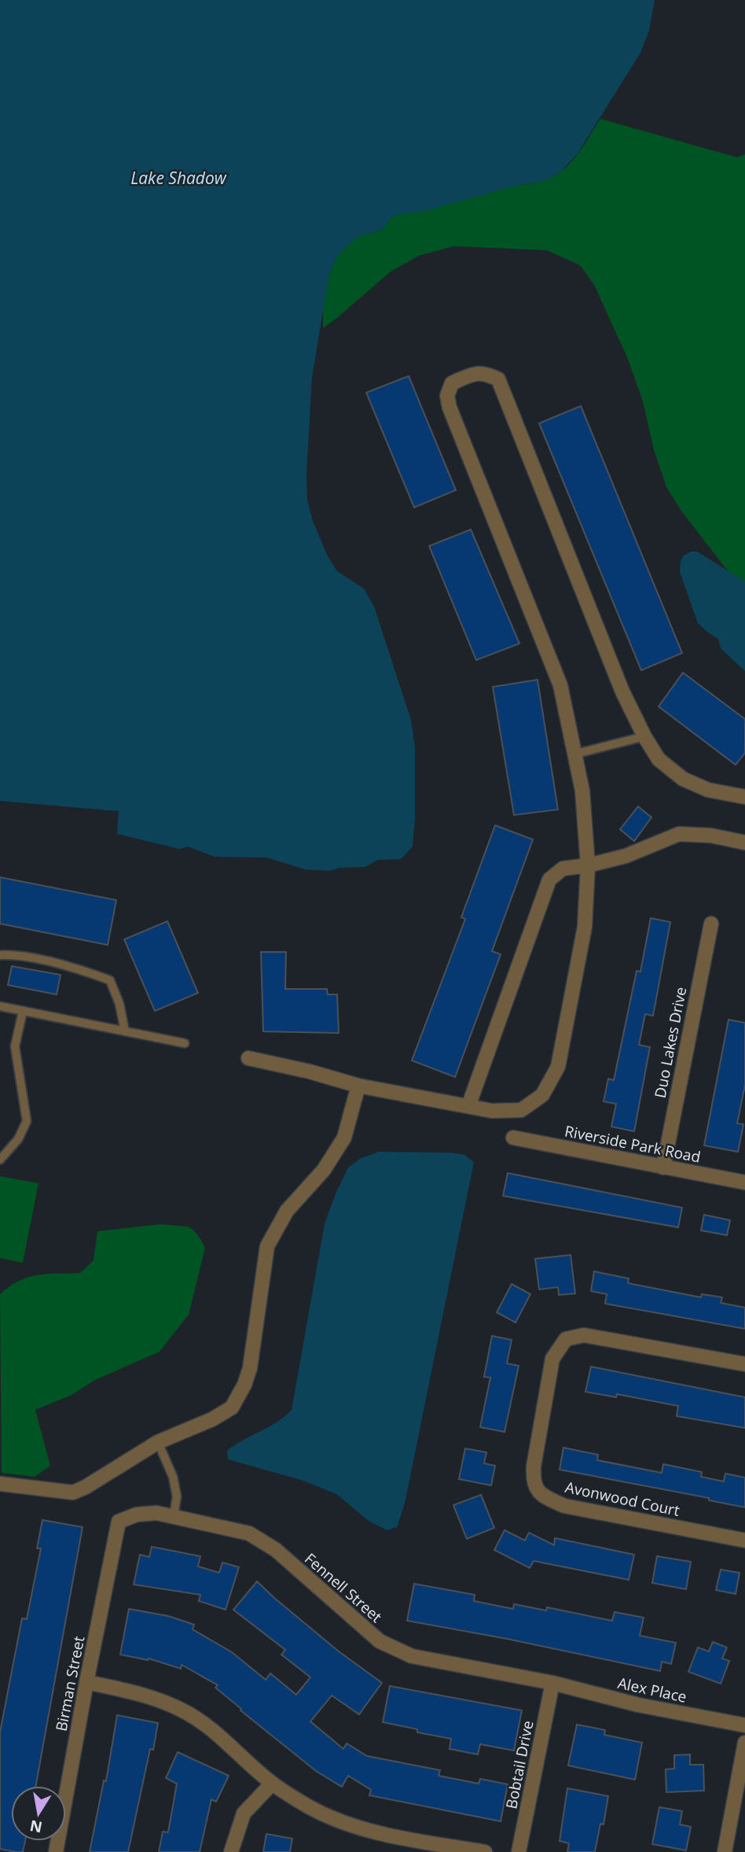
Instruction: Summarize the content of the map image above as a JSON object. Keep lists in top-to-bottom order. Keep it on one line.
{"streets":{"street":["Duo Lakes Drive","Riverside Park Road","Avonwood Court","Fennell Street","Birman Street","Alex Place","Bobtail Drive"]},"crossings":[["Duo Lakes Drive","Riverside Park Road"],["Fennell Street","Birman Street"],["Fennell Street","Alex Place"],["Fennell Street","Bobtail Drive"],["Alex Place","Bobtail Drive"]],"water":["Lake Shadow"],"north":"bottom"}
